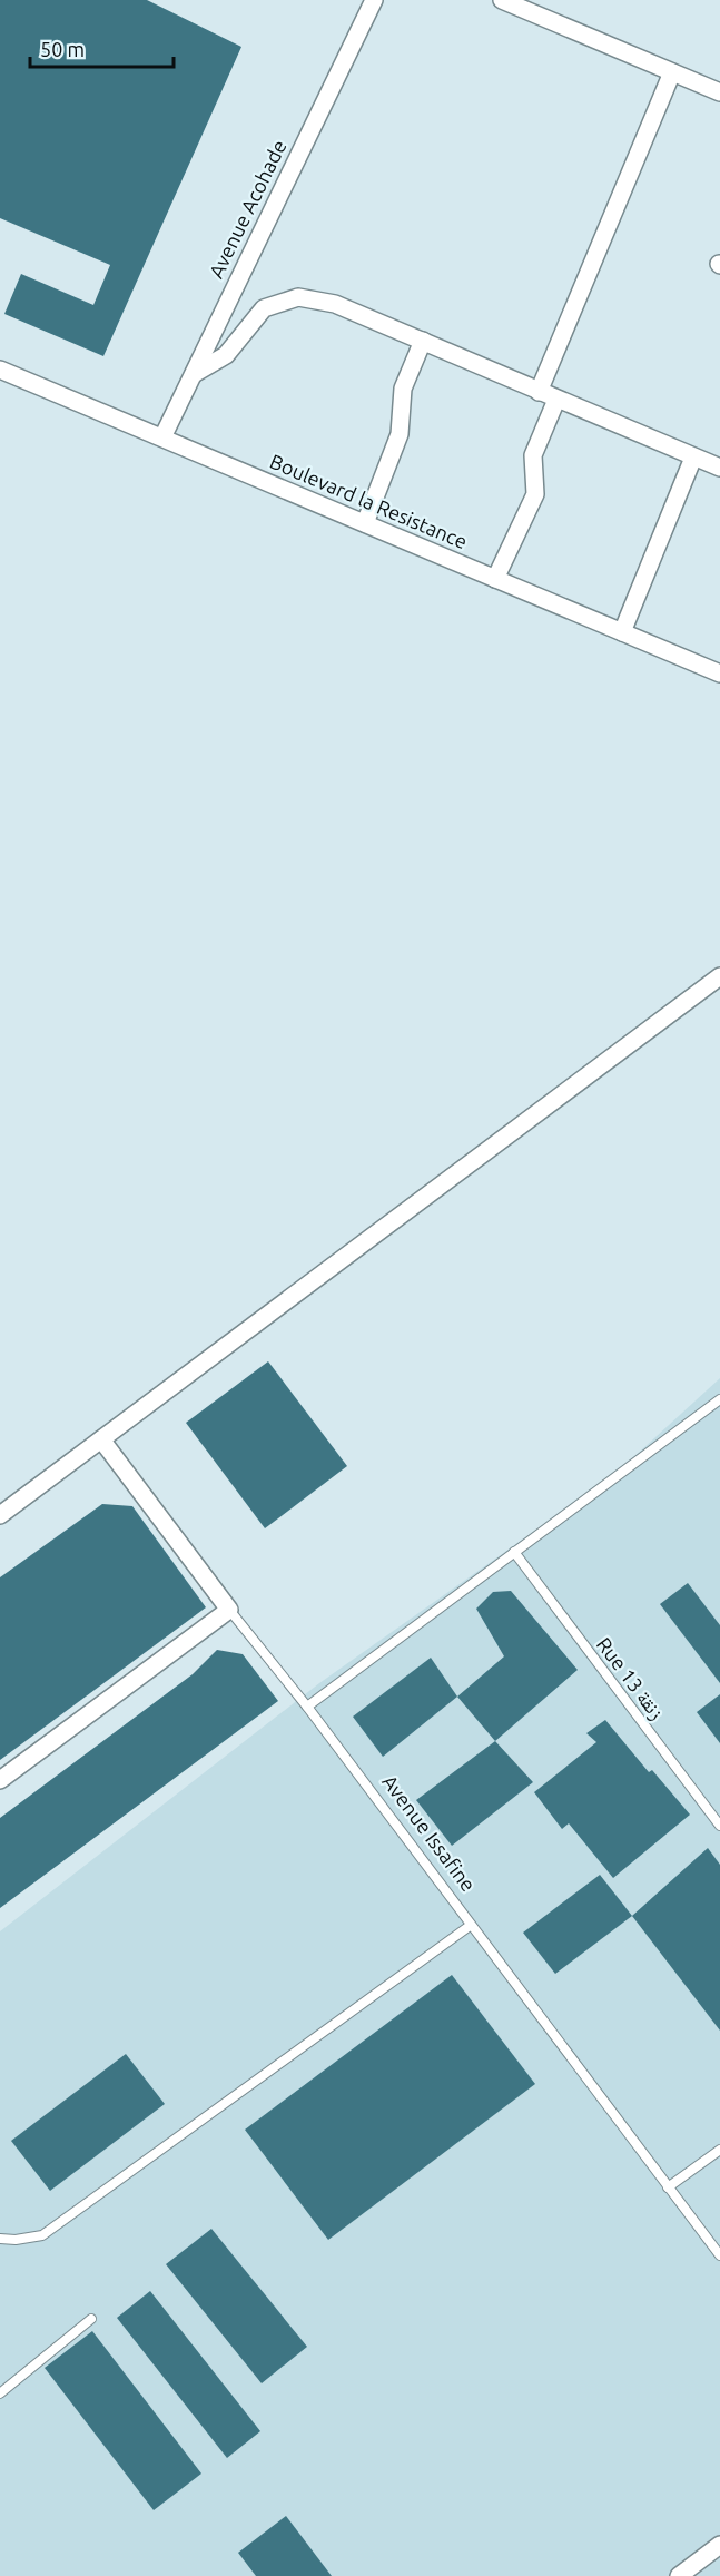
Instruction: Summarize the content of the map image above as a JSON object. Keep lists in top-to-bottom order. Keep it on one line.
{"streets":{"street":["Avenue Acohade","Boulevard la Resistance","Avenue Issafine"],"lane":["Rue 13 زنقة"]},"crossings":[["Avenue Acohade","Boulevard la Resistance"]],"scale_bar":"50 m"}
